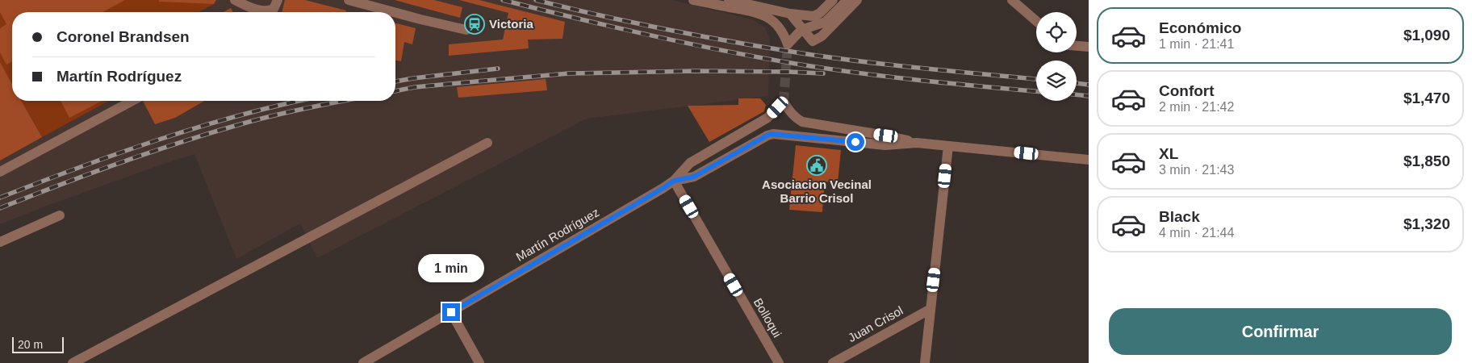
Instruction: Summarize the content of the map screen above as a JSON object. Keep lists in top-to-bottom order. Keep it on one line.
{"streets":{"street":["Martín Rodríguez","Bolloqui","Juan Crisol"]},"crossings":[["Martín Rodríguez","Bolloqui"]],"places":{"station":["Victoria"],"public building":["Asociacion Vecinal Barrio Crisol"]},"scale_bar":"20 m","page":{"list":[{"name":"Económico","note":"1 min · 21:41","value":"$1,090"},{"name":"Confort","note":"2 min · 21:42","value":"$1,470"},{"name":"XL","note":"3 min · 21:43","value":"$1,850"},{"name":"Black","note":"4 min · 21:44","value":"$1,320"}],"banner":["Coronel Brandsen","Martín Rodríguez"],"bubble":"1 min","buttons":"Confirmar","scale":"20 m"}}
